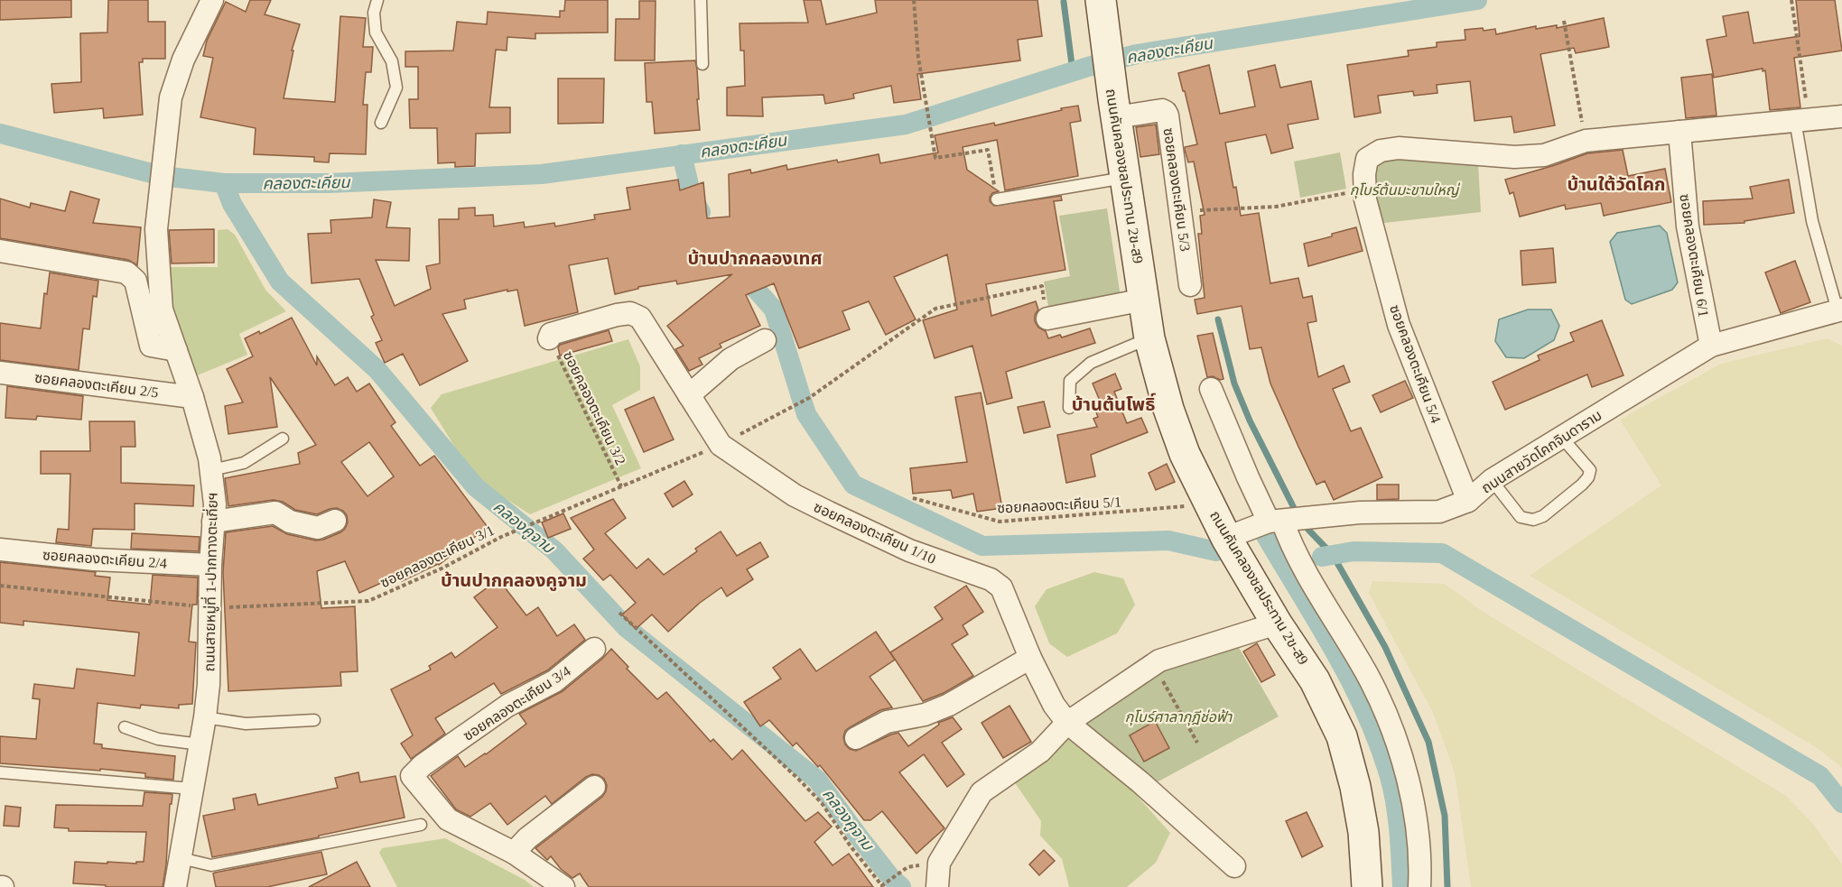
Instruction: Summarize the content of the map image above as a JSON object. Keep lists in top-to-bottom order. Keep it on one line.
{"streets":{"street":["ถนนคันคลองชลประทาน 2ข-ส9","ซอยคลองตะเคียน 5/3","ซอยคลองตะเคียน 6/1","ซอยคลองตะเคียน 5/4","ซอยคลองตะเคียน 2/5","ถนนสายวัดโคกจินดาราม","ซอยคลองตะเคียน 1/10","ซอยคลองตะเคียน 2/4","ถนนสายหมู่ที่ 1-ปากทางตะเกี่ยฯ","ซอยคลองตะเคียน 3/4"],"path":["ซอยคลองตะเคียน 3/2","ซอยคลองตะเคียน 5/1","ซอยคลองตะเคียน 3/1"]},"crossings":[["ถนนคันคลองชลประทาน 2ข-ส9","ซอยคลองตะเคียน 5/3"],["ถนนคันคลองชลประทาน 2ข-ส9","ถนนสายวัดโคกจินดาราม"],["ถนนคันคลองชลประทาน 2ข-ส9","ซอยคลองตะเคียน 5/1"],["ซอยคลองตะเคียน 6/1","ถนนสายวัดโคกจินดาราม"],["ซอยคลองตะเคียน 5/4","ถนนสายวัดโคกจินดาราม"],["ซอยคลองตะเคียน 2/5","ถนนสายหมู่ที่ 1-ปากทางตะเกี่ยฯ"],["ซอยคลองตะเคียน 3/2","ซอยคลองตะเคียน 1/10"],["ซอยคลองตะเคียน 3/2","ซอยคลองตะเคียน 3/1"],["ซอยคลองตะเคียน 1/10","ซอยคลองตะเคียน 3/1"],["ซอยคลองตะเคียน 3/1","ถนนสายหมู่ที่ 1-ปากทางตะเกี่ยฯ"],["ซอยคลองตะเคียน 2/4","ถนนสายหมู่ที่ 1-ปากทางตะเกี่ยฯ"]],"districts":["บ้านใต้วัดโคก","บ้านปากคลองเทศ","บ้านต้นโพธิ์","บ้านปากคลองคูจาม"],"water":["คลองตะเคียน","คลองคูจาม"],"parks":["กุโบร์ต้นมะขามใหญ่","กุโบร์ศาลากุฎีช่อฟ้า"]}
